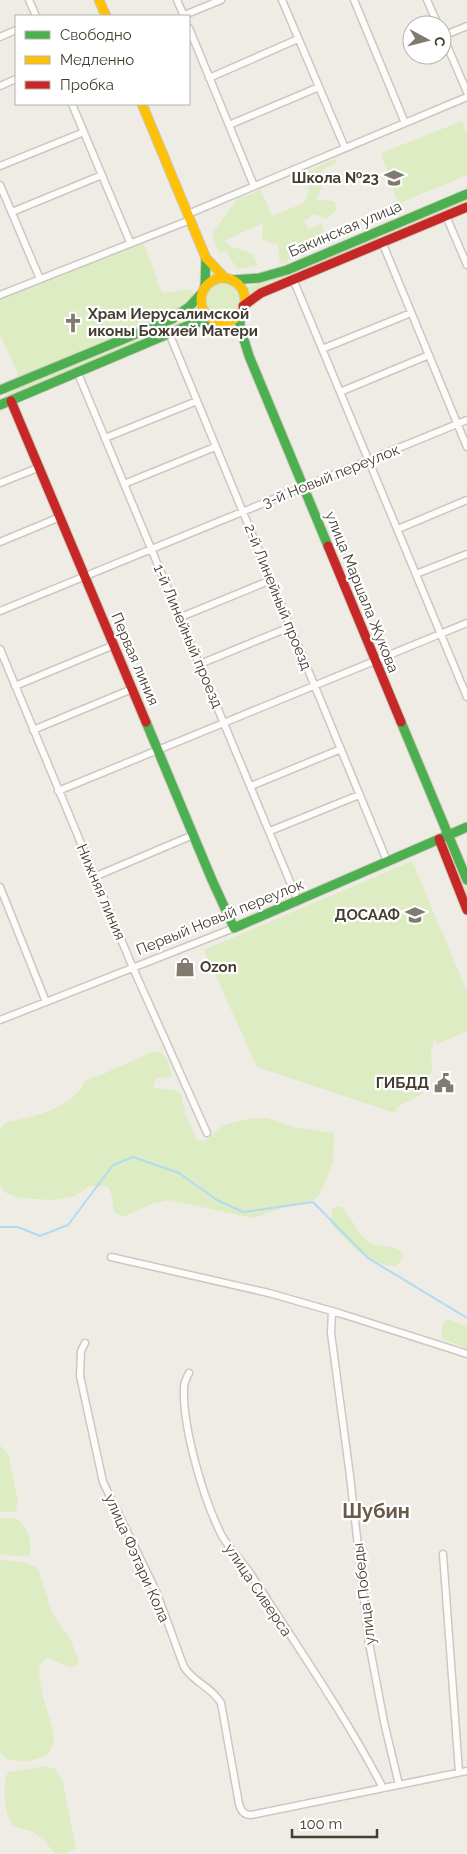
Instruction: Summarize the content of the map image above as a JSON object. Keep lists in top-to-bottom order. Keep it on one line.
{"streets":{"main road":["Бакинская улица","улица Маршала Жукова","Первая линия","Первый Новый переулок"],"street":["3-й Новый переулок","2-й Линейный проезд","1-й Линейный проезд","Нижняя линия","улица Фэтари Кола","улица Сиверса","улица Победы"]},"crossings":[["Бакинская улица","улица Маршала Жукова"],["3-й Новый переулок","улица Маршала Жукова"],["3-й Новый переулок","2-й Линейный проезд"],["3-й Новый переулок","1-й Линейный проезд"],["3-й Новый переулок","Первая линия"],["улица Маршала Жукова","Первый Новый переулок"],["2-й Линейный проезд","Первый Новый переулок"],["1-й Линейный проезд","Первый Новый переулок"],["Первая линия","Первый Новый переулок"],["Нижняя линия","Первый Новый переулок"],["улица Фэтари Кола","улица Сиверса"]],"districts":["Шубин"],"places":{"school or university":["Школа №23","ДОСААФ"],"church":["Храм Иерусалимской иконы Божией Матери"],"shop":["Ozon"],"public building":["ГИБДД"]},"legend":["Свободно","Медленно","Пробка"],"scale_bar":"100 m","north":"right"}
